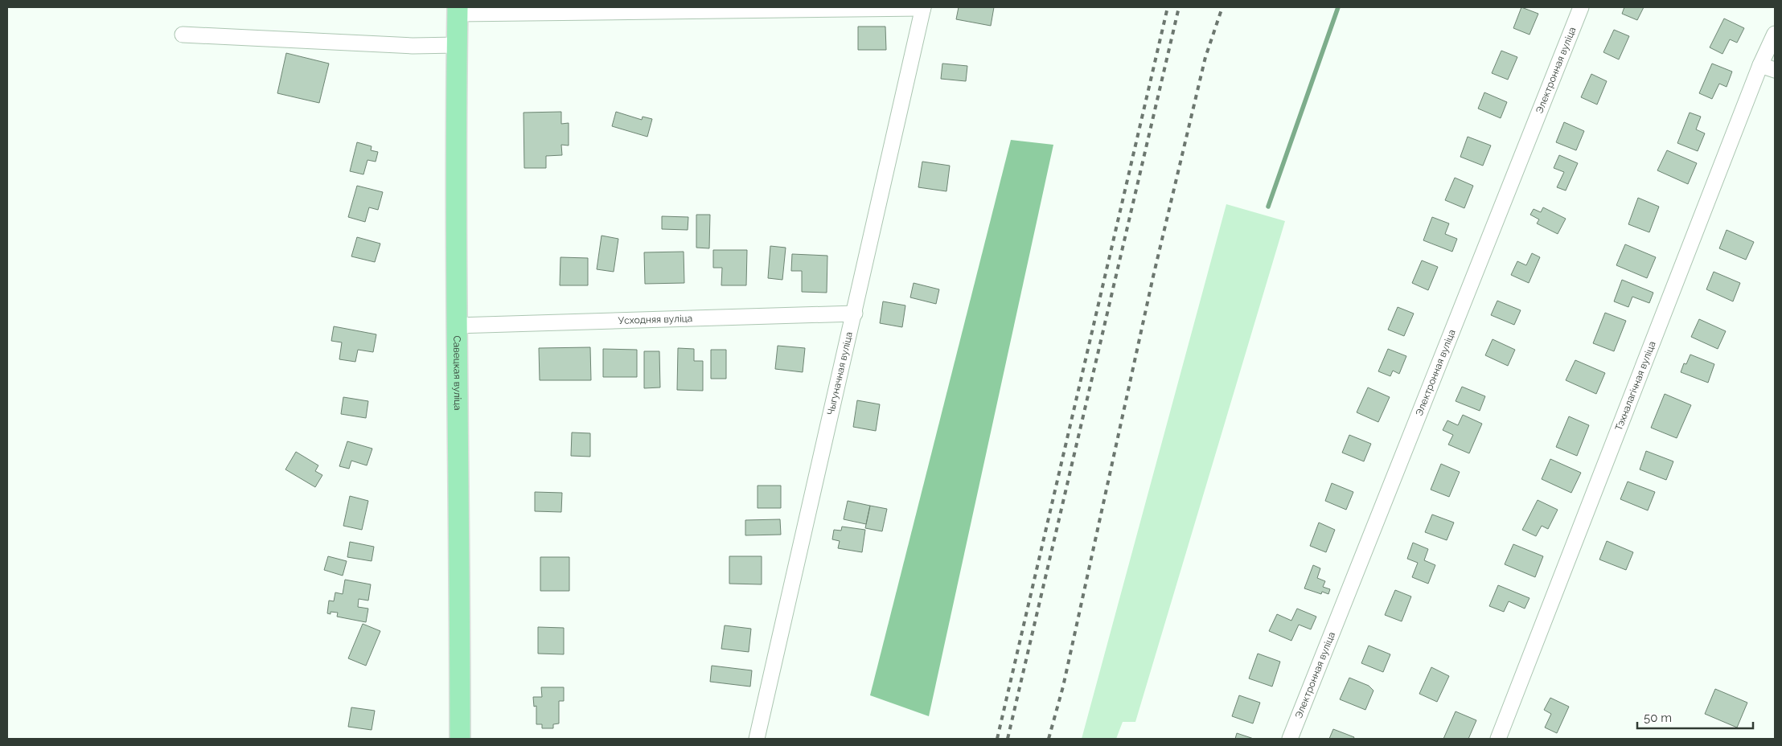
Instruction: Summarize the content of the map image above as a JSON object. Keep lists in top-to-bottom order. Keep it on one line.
{"streets":{"main road":["Савецкая вуліца"],"street":["Электронная вуліца","Усходняя вуліца","Чыгуначная вуліца","Тэхналагічная вуліца"]},"crossings":[["Усходняя вуліца","Савецкая вуліца"],["Усходняя вуліца","Чыгуначная вуліца"]],"scale_bar":"50 m"}
